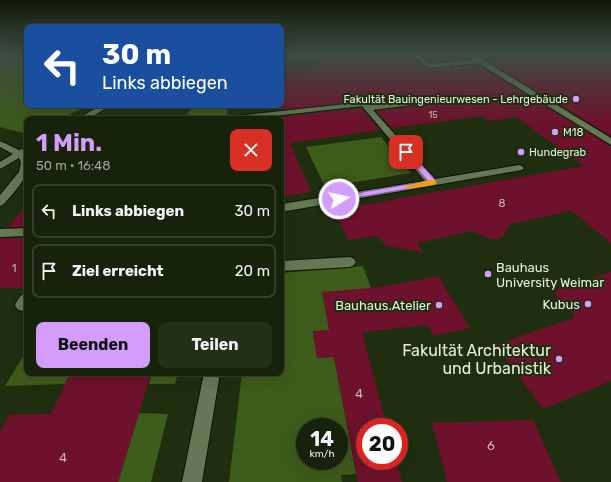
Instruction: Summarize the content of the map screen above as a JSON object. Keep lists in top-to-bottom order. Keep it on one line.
{"places":["Fakultät Bauingenieurwesen - Lehrgebäude","M18","Hundegrab","Bauhaus University Weimar","Kubus","Bauhaus.Atelier","Fakultät Architektur und Urbanistik"],"house_numbers":["15","8","1","4","6","4"],"page":{"turn":["30 m","Links abbiegen"],"heading":["1 Min.","50 m · 16:48"],"list":[{"name":"Links abbiegen","value":"30 m"},{"name":"Ziel erreicht","value":"20 m"}],"buttons":["Beenden","Teilen"],"speed":"14 km/h","limit":"20"}}
